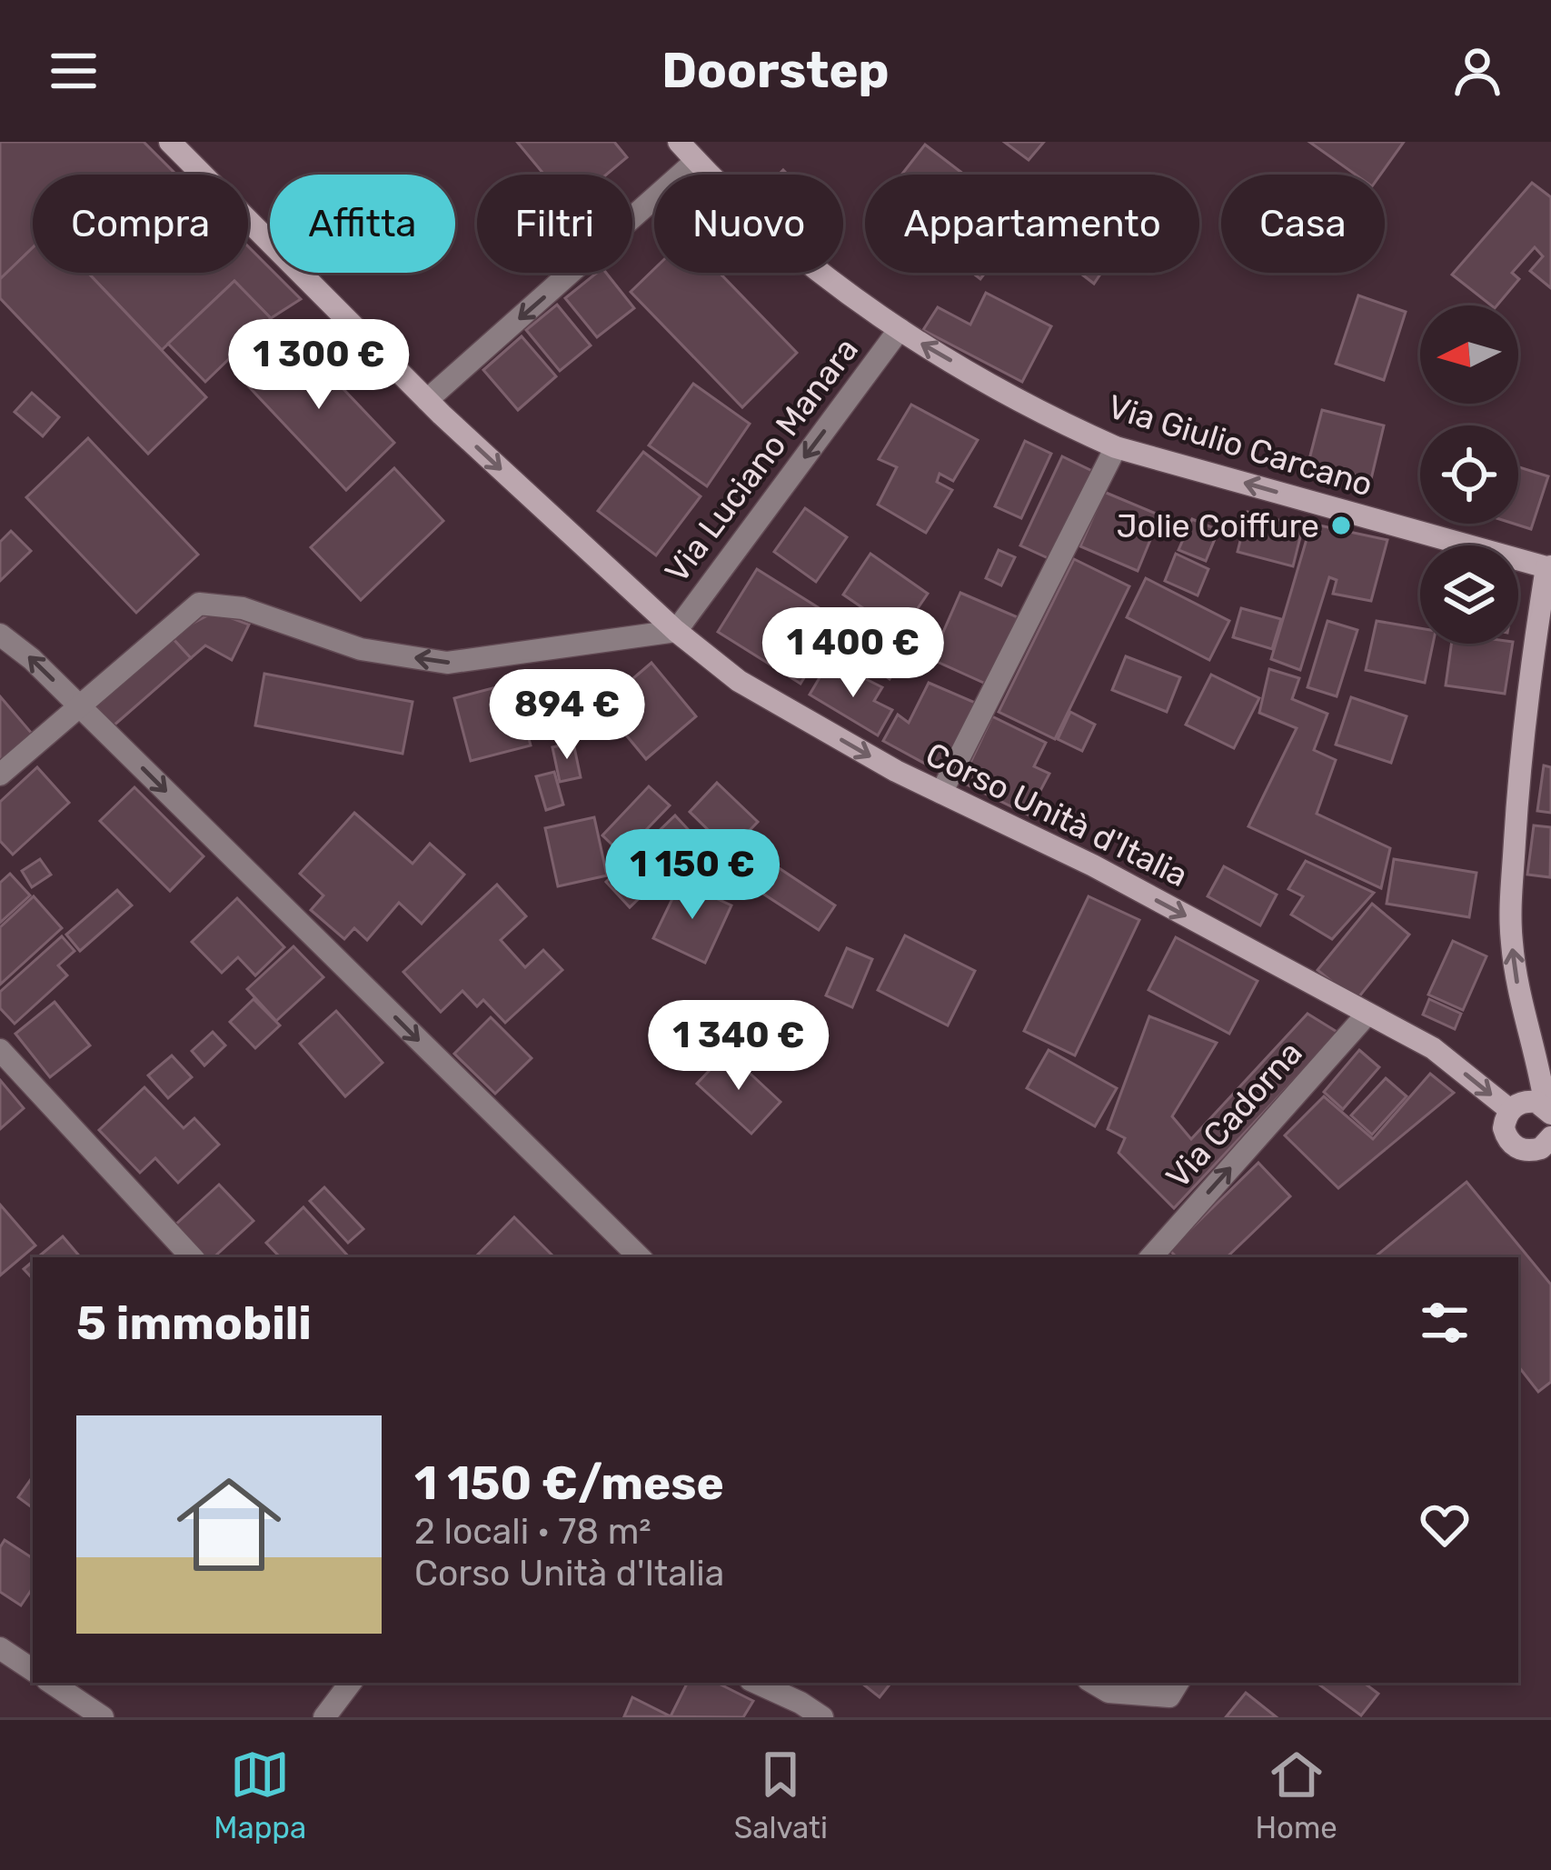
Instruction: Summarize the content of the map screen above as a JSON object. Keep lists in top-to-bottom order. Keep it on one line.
{"streets":{"main road":["Via Giulio Carcano","Corso Unità d'Italia"],"street":["Via Luciano Manara","Via Cadorna"]},"crossings":[["Via Giulio Carcano","Via Luciano Manara"],["Via Luciano Manara","Corso Unità d'Italia"],["Corso Unità d'Italia","Via Cadorna"]],"one_way":["Via Giulio Carcano","Via Luciano Manara","Corso Unità d'Italia","Via Cadorna"],"places":["Jolie Coiffure"],"north":"left","page":{"header":"Doorstep","chip":["Compra","Affitta","Filtri","Nuovo","Appartamento","Casa"],"price":["1 300 €","1 400 €","894 €","1 150 €","1 340 €"],"heading":"5 immobili","list":[{"name":"1 150 €/mese","note":"2 locali · 78 m² · Corso Unità d'Italia"}],"tabs":["Mappa","Salvati","Home"]}}
